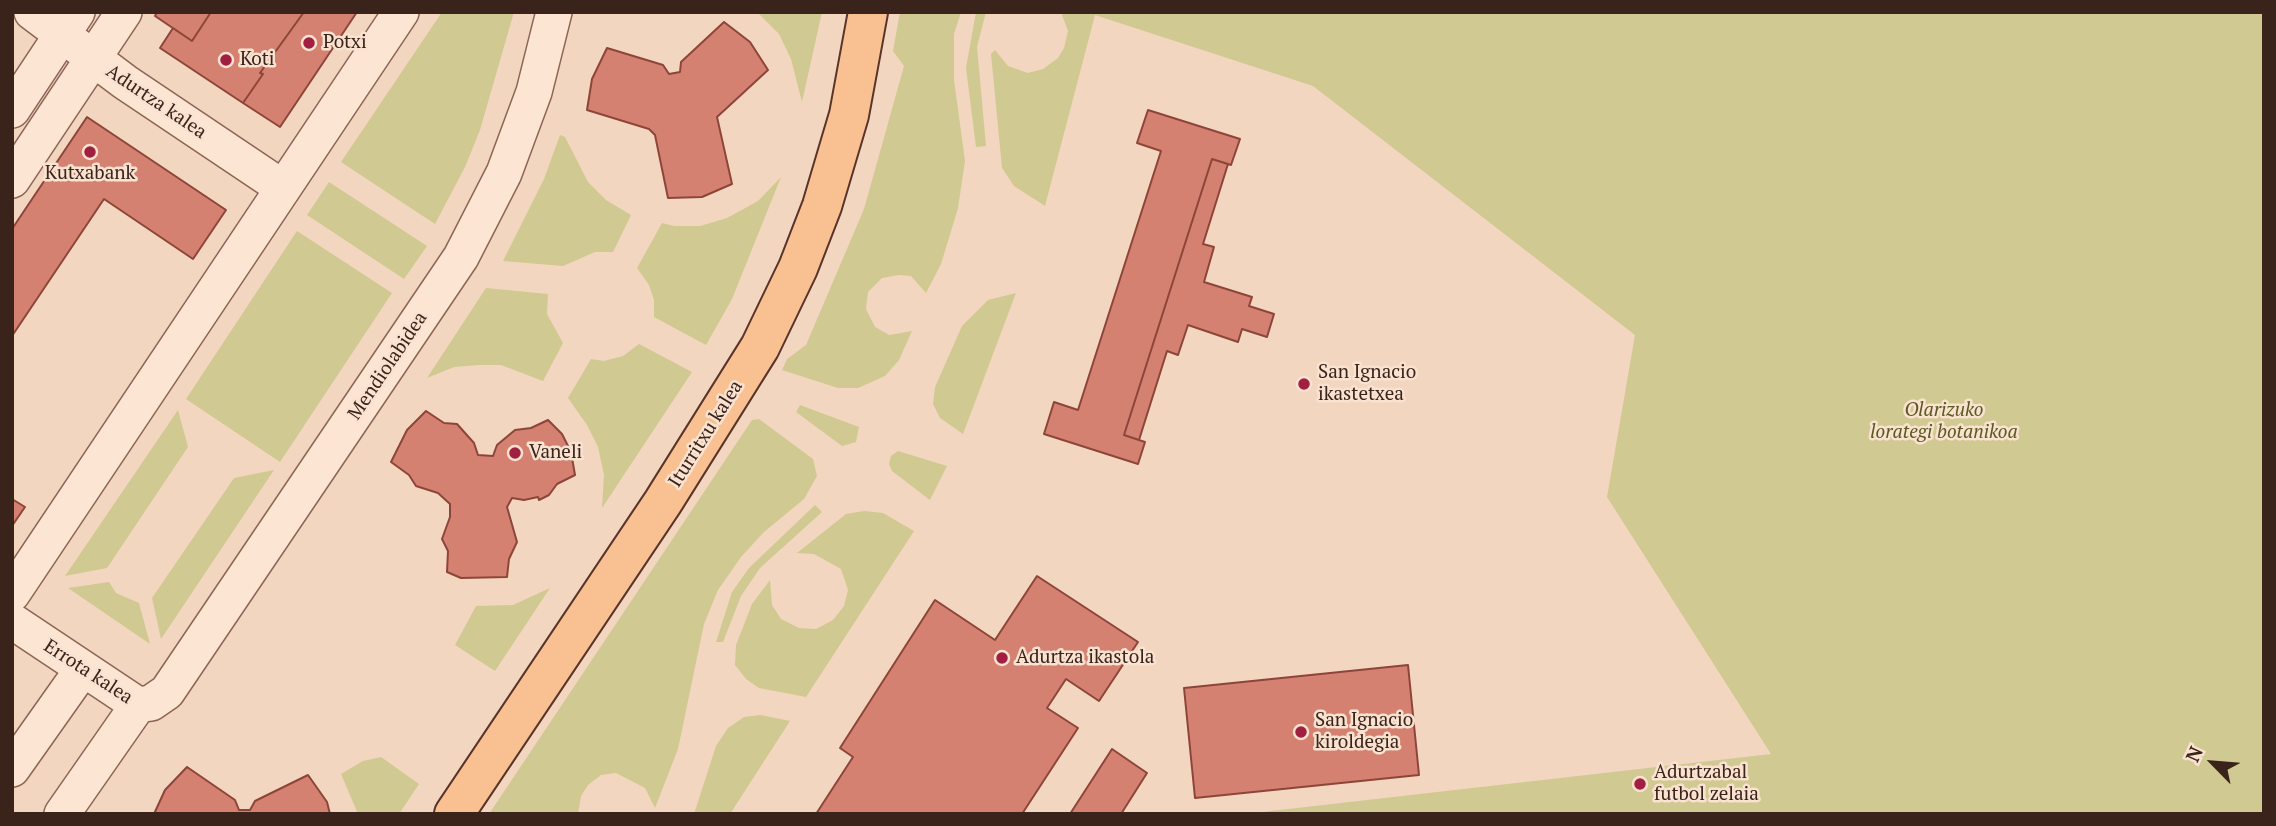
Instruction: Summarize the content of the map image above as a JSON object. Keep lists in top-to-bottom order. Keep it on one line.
{"streets":{"main road":["Iturritxu kalea"],"street":["Adurtza kalea","Mendiolabidea","Errota kalea"]},"crossings":[["Mendiolabidea","Errota kalea"]],"parks":["Olarizuko lorategi botanikoa"],"places":["Potxi","Koti","Kutxabank","San Ignacio ikastetxea","Vaneli","Adurtza ikastola","San Ignacio kiroldegia","Adurtzabal futbol zelaia"],"north":"top left"}
